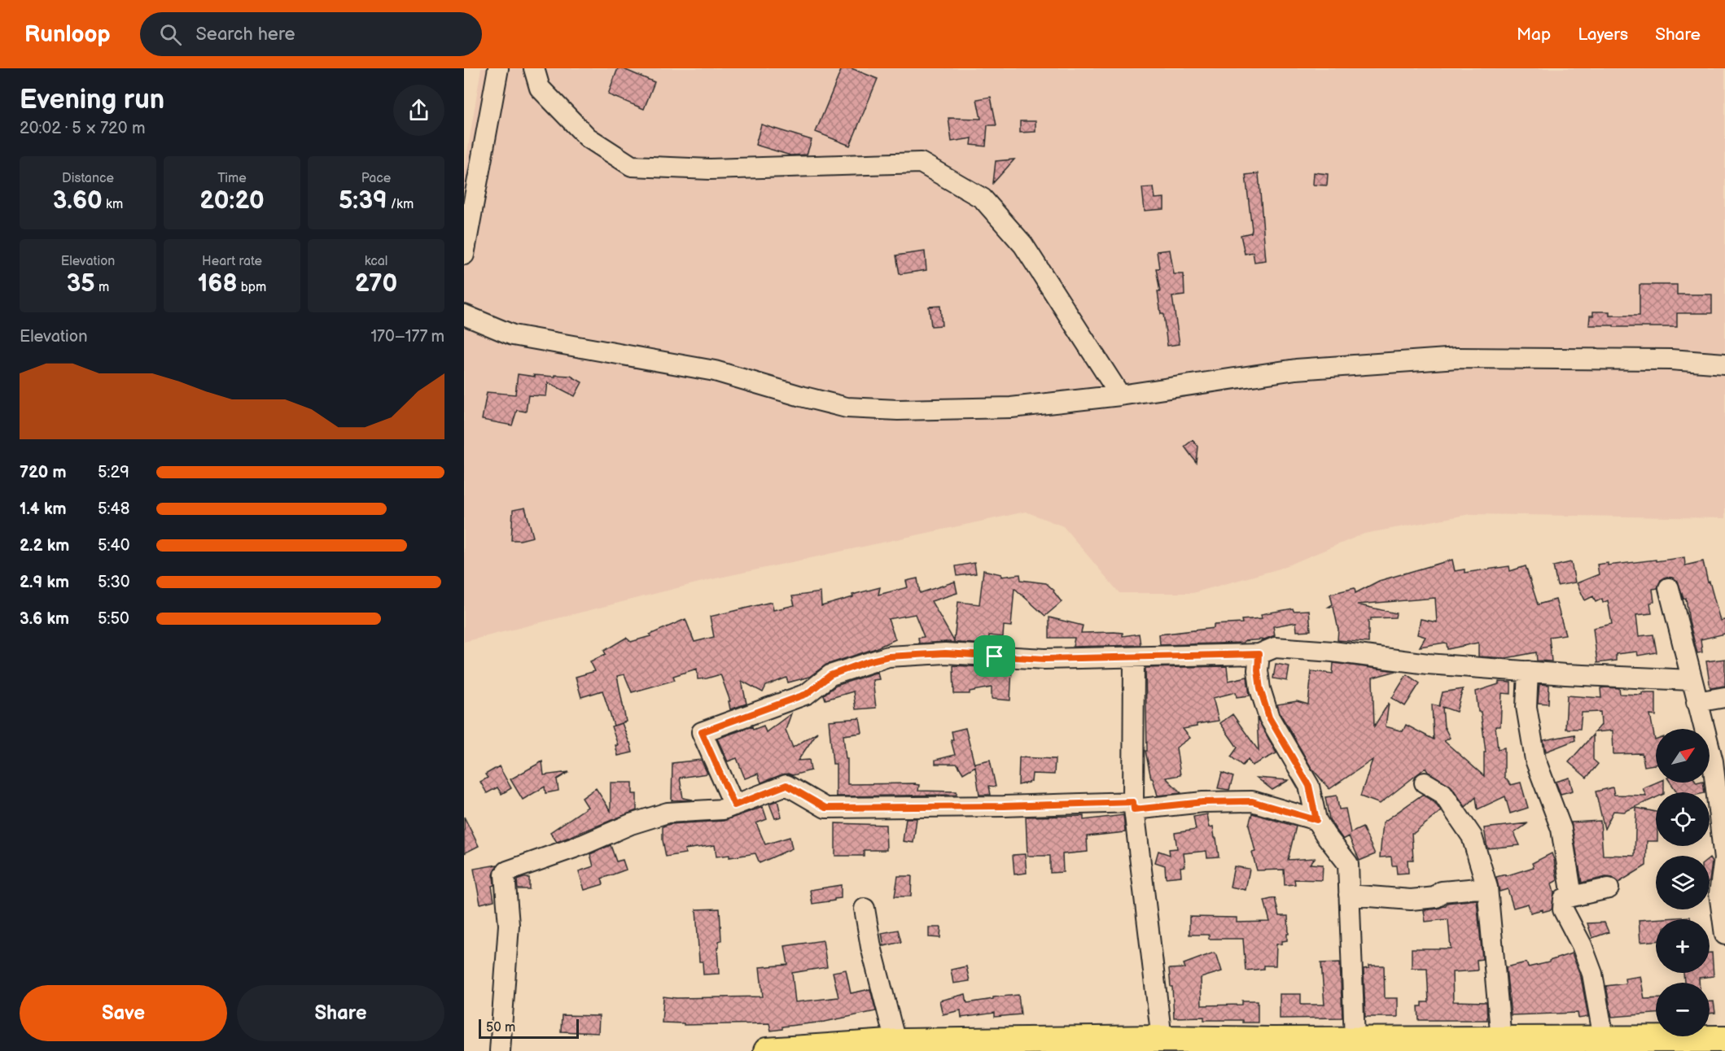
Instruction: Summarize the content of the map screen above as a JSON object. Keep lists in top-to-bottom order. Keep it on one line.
{"scale_bar":"50 m","north":"top right","page":{"header":"Runloop","search":"Search here","nav":["Map","Layers","Share"],"heading":["Evening run","20:02 · 5 × 720 m"],"stats":[["Distance","3.60 km"],["Time","20:20"],["Pace","5:39 /km"],["Elevation","35 m"],["Heart rate","168 bpm"],["kcal","270"]],"chart":["Elevation","170–177 m"],"list":[{"name":"720 m","note":"5:29"},{"name":"1.4 km","note":"5:48"},{"name":"2.2 km","note":"5:40"},{"name":"2.9 km","note":"5:30"},{"name":"3.6 km","note":"5:50"}],"map_buttons":["+","−"],"buttons":["Save","Share"],"scale":"50 m"}}
